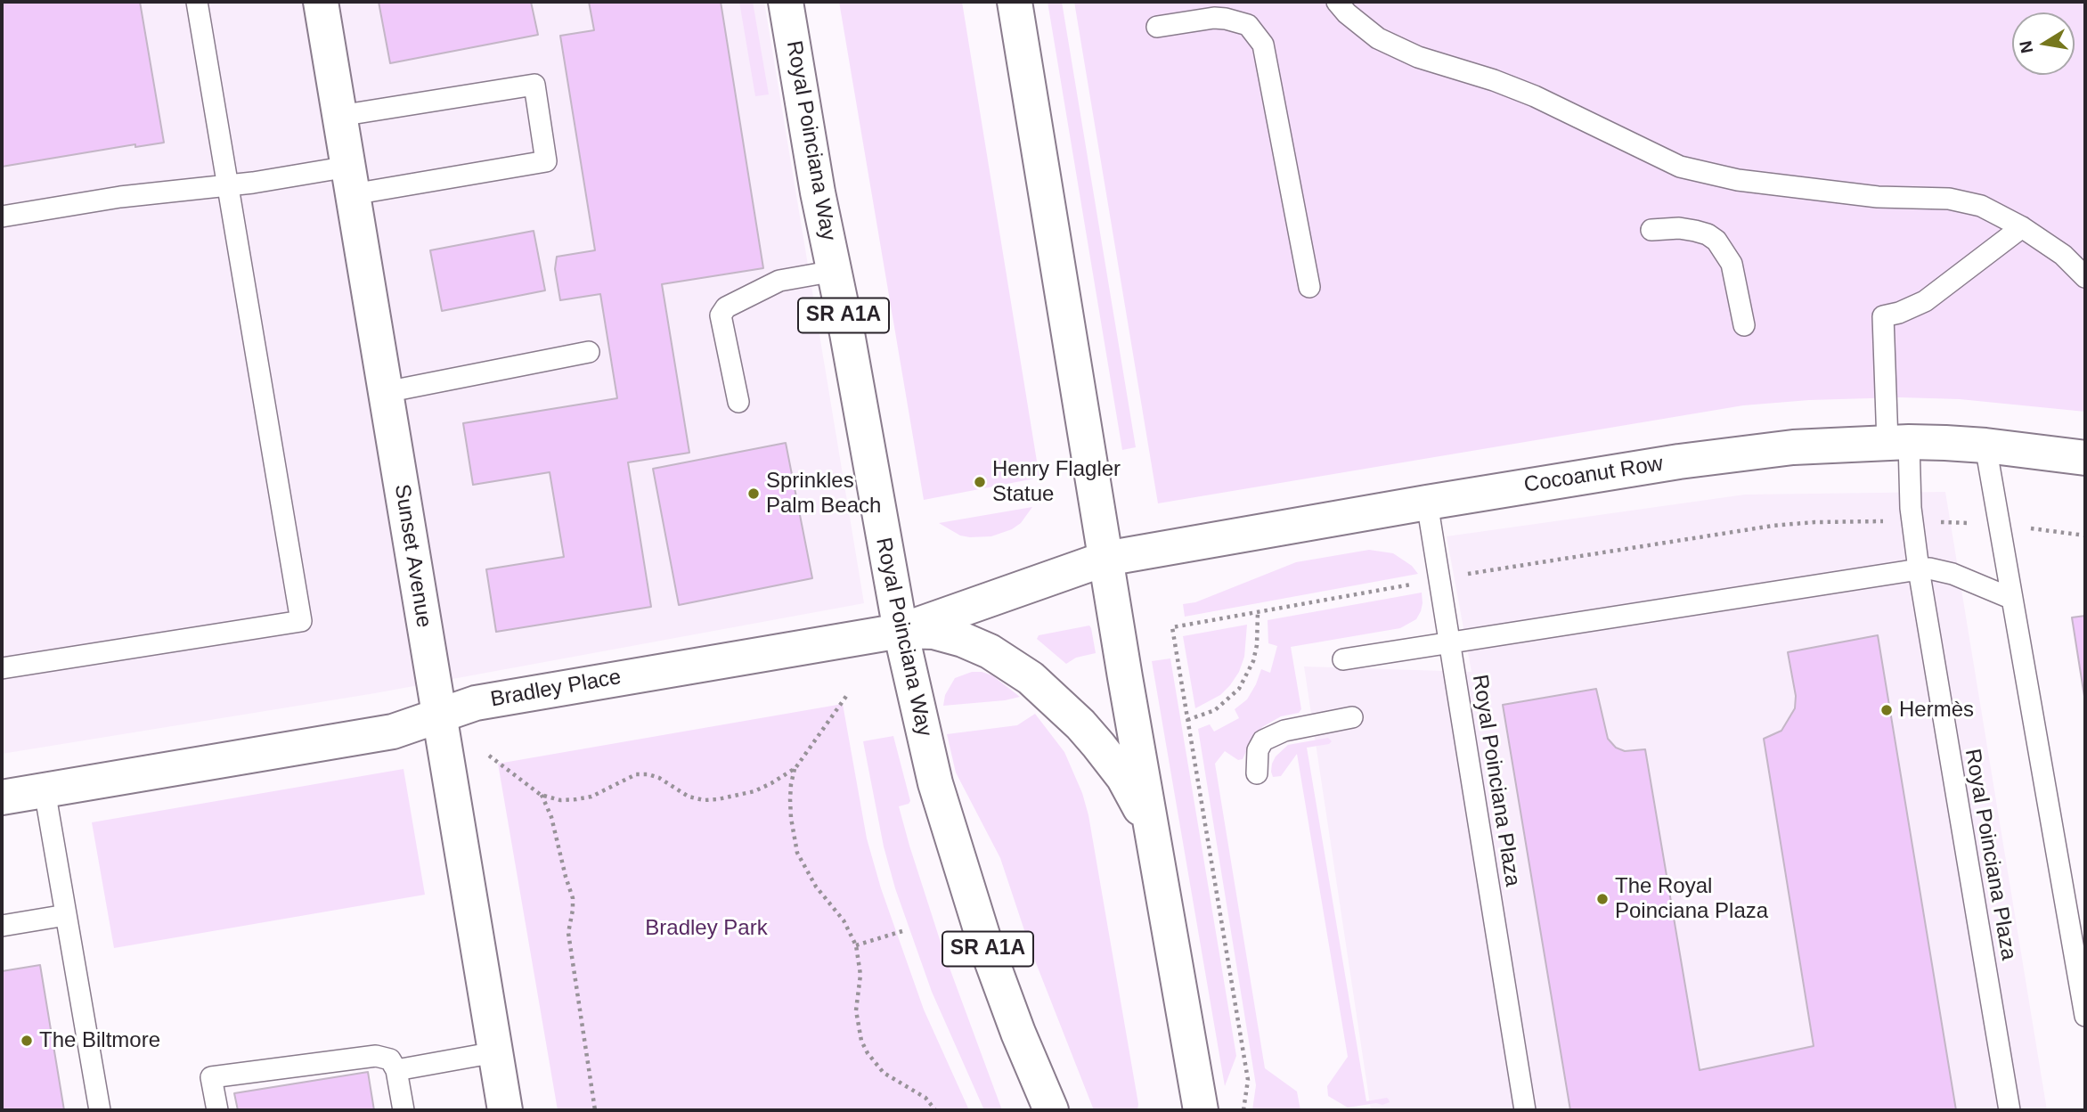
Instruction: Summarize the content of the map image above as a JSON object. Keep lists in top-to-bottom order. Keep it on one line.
{"streets":{"street":["Royal Poinciana Way","SR A1A","Cocoanut Row","Sunset Avenue","Bradley Place"],"lane":["Royal Poinciana Plaza"]},"crossings":[["Royal Poinciana Way","Bradley Place"],["Cocoanut Row","Bradley Place"],["Cocoanut Row","Royal Poinciana Plaza"],["Sunset Avenue","Bradley Place"]],"parks":["Bradley Park"],"places":["Henry Flagler Statue","Sprinkles Palm Beach","Hermès","The Royal Poinciana Plaza","The Biltmore"],"north":"left"}
